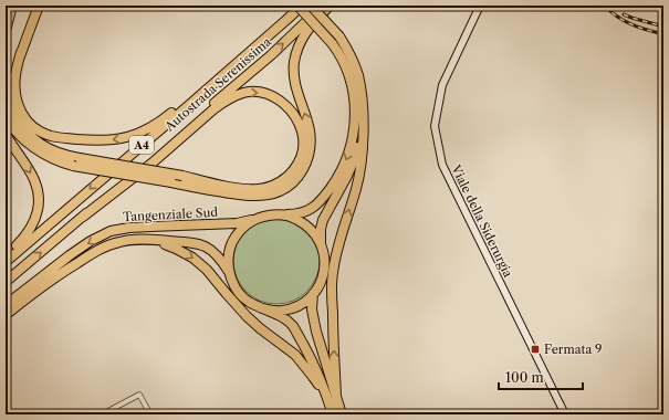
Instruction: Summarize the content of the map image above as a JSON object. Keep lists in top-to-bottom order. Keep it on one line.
{"streets":{"highway":["Autostrada Serenissima","A4","Tangenziale Sud"],"street":["Viale della Siderurgia"]},"places":{"transit":["Fermata 9"]},"scale_bar":"100 m"}
